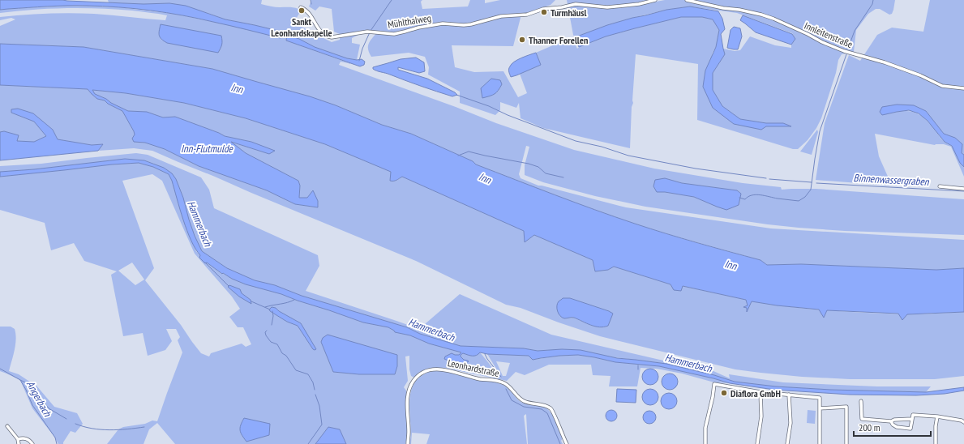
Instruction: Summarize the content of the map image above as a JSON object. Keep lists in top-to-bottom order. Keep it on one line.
{"streets":{"street":["Mühlthalweg","Innleitenstraße","Leonhardstraße"]},"water":["Inn","Inn-Flutmulde","Binnenwassergraben","Hammerbach","Angerbach"],"places":["Sankt Leonhardskapelle","Turmhäusl","Thanner Forellen","Diaflora GmbH"],"scale_bar":"200 m"}
